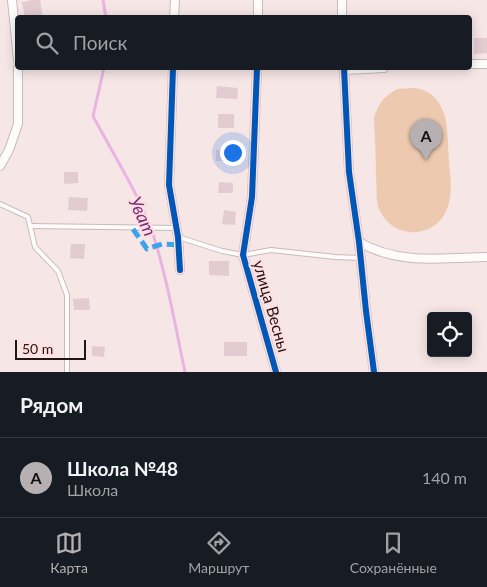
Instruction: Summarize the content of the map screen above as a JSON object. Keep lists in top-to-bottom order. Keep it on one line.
{"streets":{"street":["улица Весны"]},"water":["Уват"],"scale_bar":"50 m","page":{"search":"Поиск","pins":"A","scale":"50 m","heading":"Рядом","list":[{"mark":"A","name":"Школа №48","note":"Школа","value":"140 m"}],"nav":["Карта","Маршрут","Сохранённые"]}}
